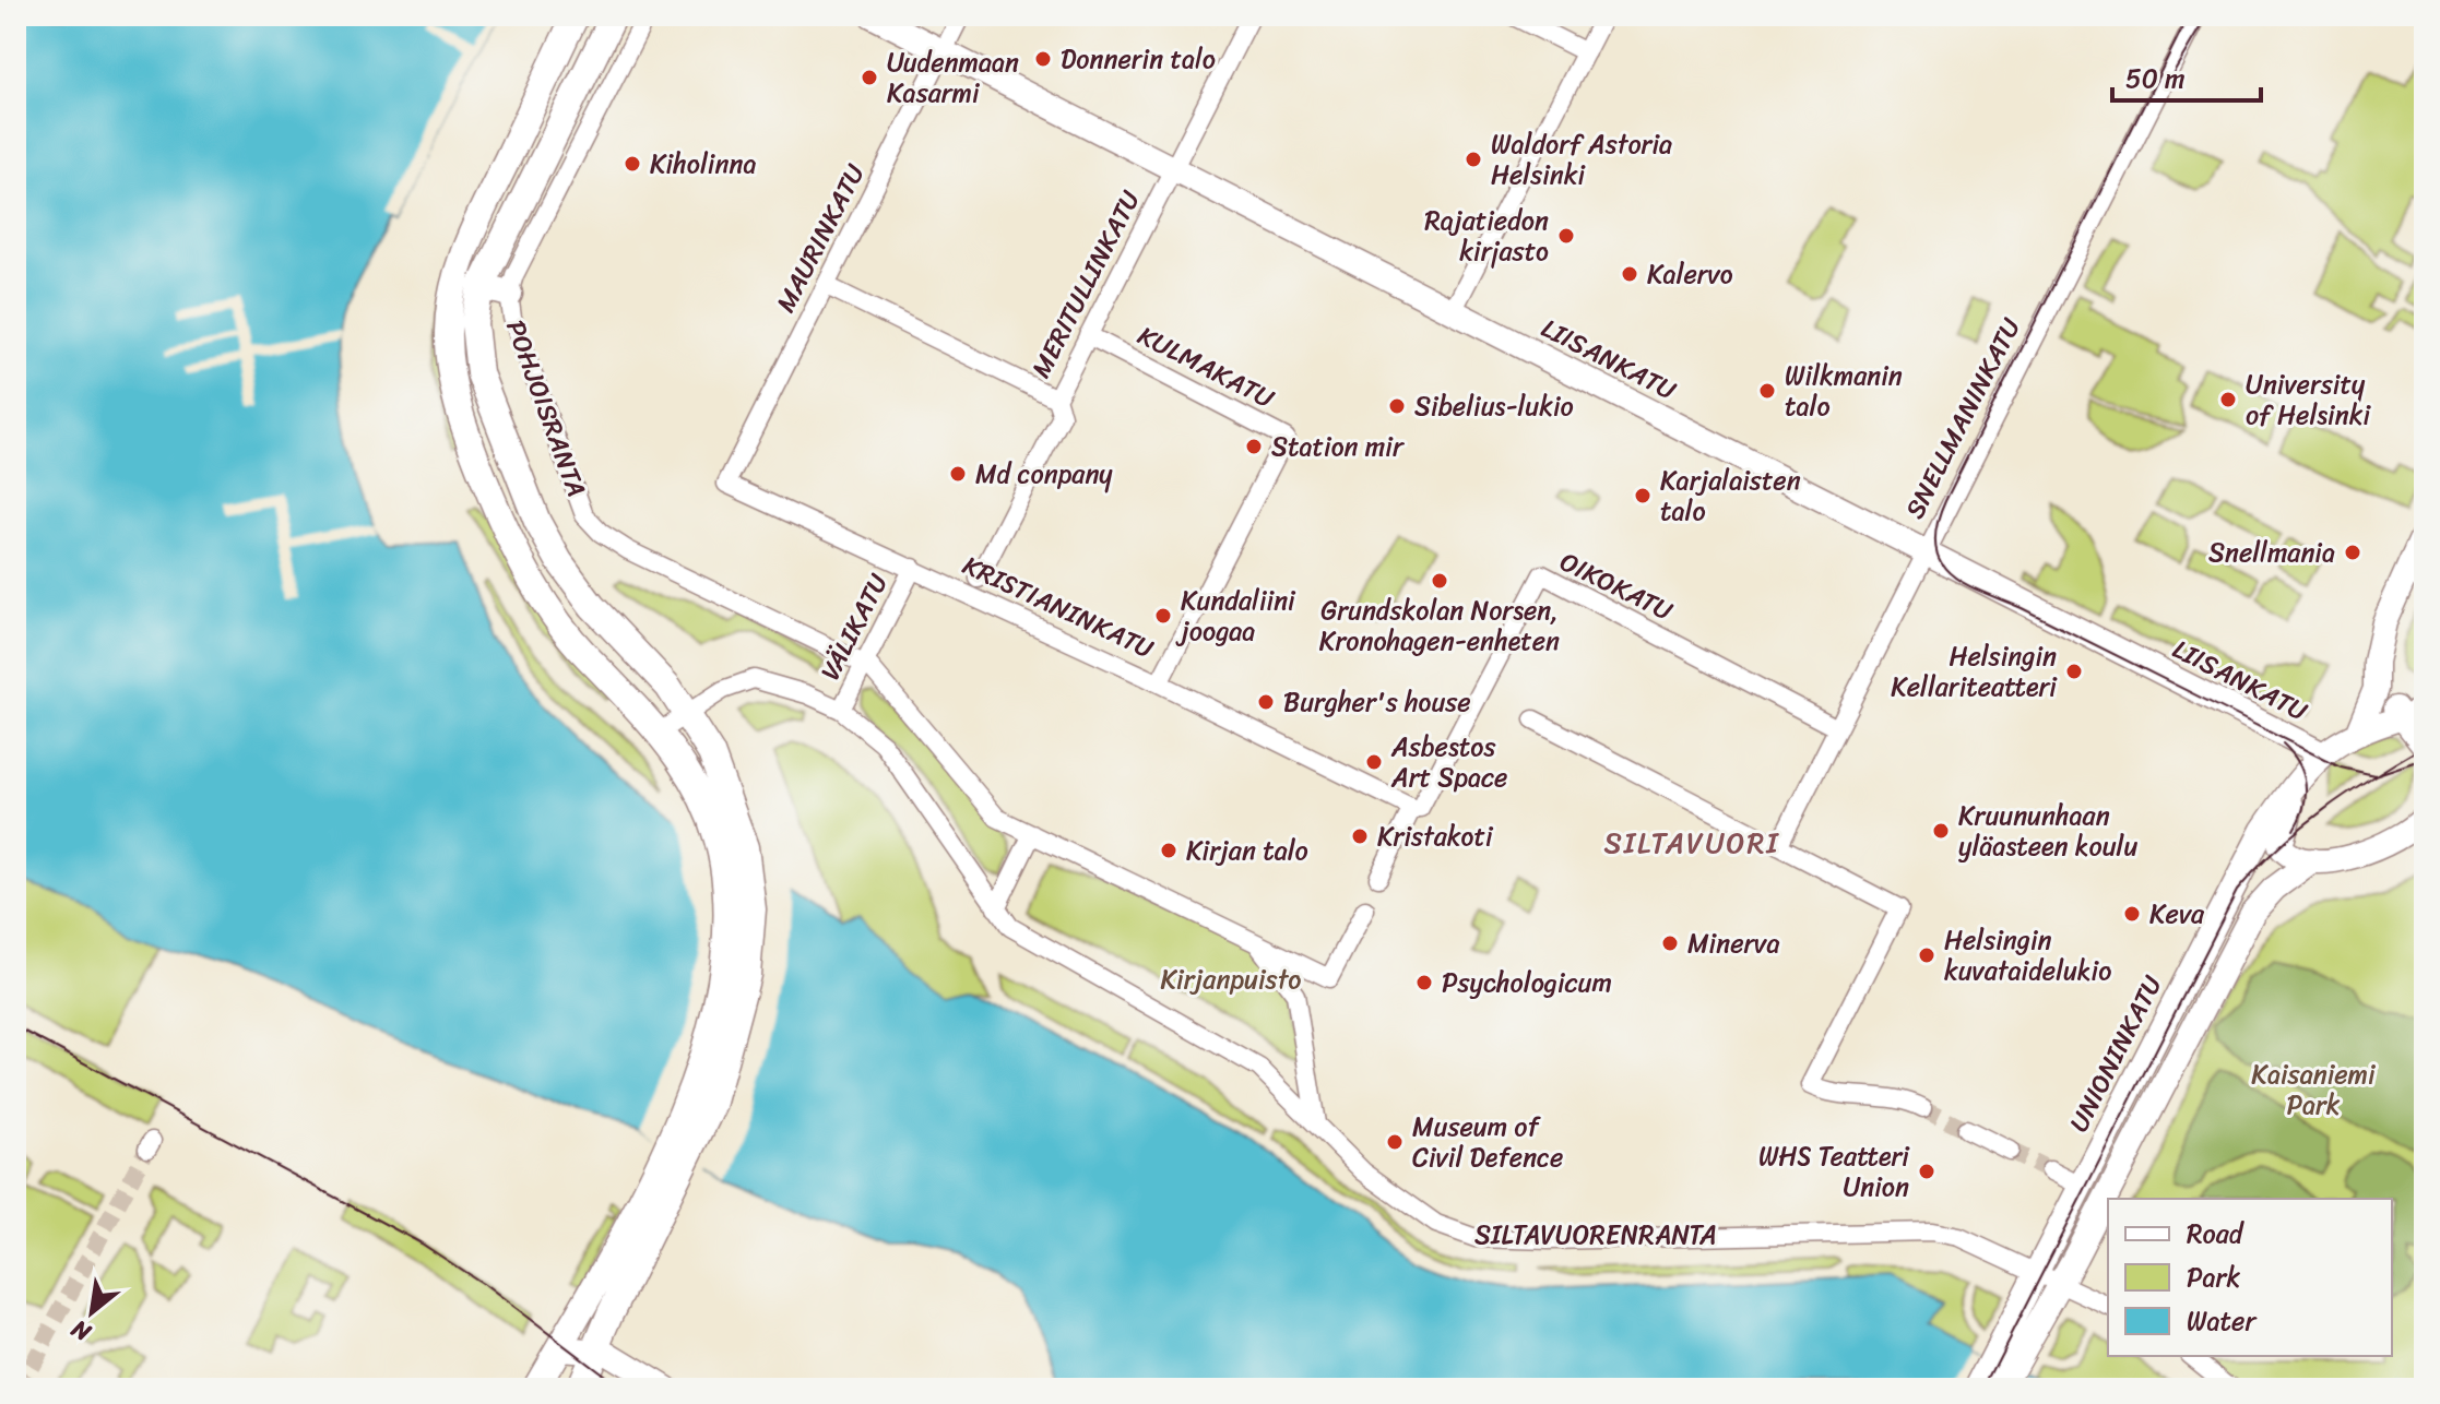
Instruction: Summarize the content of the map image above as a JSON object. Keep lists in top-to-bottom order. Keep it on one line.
{"streets":{"main road":["LIISANKATU","UNIONINKATU"],"street":["MAURINKATU","MERITULLINKATU","KULMAKATU","POHJOISRANTA","SNELLMANINKATU","OIKOKATU","KRISTIANINKATU","VÄLIKATU","SILTAVUORENRANTA"]},"crossings":[["MAURINKATU","LIISANKATU"],["MAURINKATU","KRISTIANINKATU"],["MERITULLINKATU","LIISANKATU"],["MERITULLINKATU","KULMAKATU"],["LIISANKATU","SNELLMANINKATU"],["LIISANKATU","UNIONINKATU"],["KULMAKATU","KRISTIANINKATU"],["POHJOISRANTA","VÄLIKATU"],["SNELLMANINKATU","OIKOKATU"],["OIKOKATU","KRISTIANINKATU"],["KRISTIANINKATU","VÄLIKATU"],["VÄLIKATU","SILTAVUORENRANTA"],["UNIONINKATU","SILTAVUORENRANTA"]],"districts":["SILTAVUORI"],"parks":["Kirjanpuisto","Kaisaniemi Park"],"places":["Donnerin talo","Uudenmaan Kasarmi","Waldorf Astoria Helsinki","Kiholinna","Rajatiedon kirjasto","Kalervo","Wilkmanin talo","University of Helsinki","Sibelius-lukio","Station mir","Md conpany","Karjalaisten talo","Snellmania","Grundskolan Norsen, Kronohagen-enheten","Kundaliini joogaa","Helsingin Kellariteatteri","Burgher's house","Asbestos Art Space","Kruununhaan yläasteen koulu","Kristakoti","Kirjan talo","Keva","Minerva","Helsingin kuvataidelukio","Psychologicum","Museum of Civil Defence","WHS Teatteri Union"],"legend":["Road","Park","Water"],"scale_bar":"50 m","north":"bottom left"}
